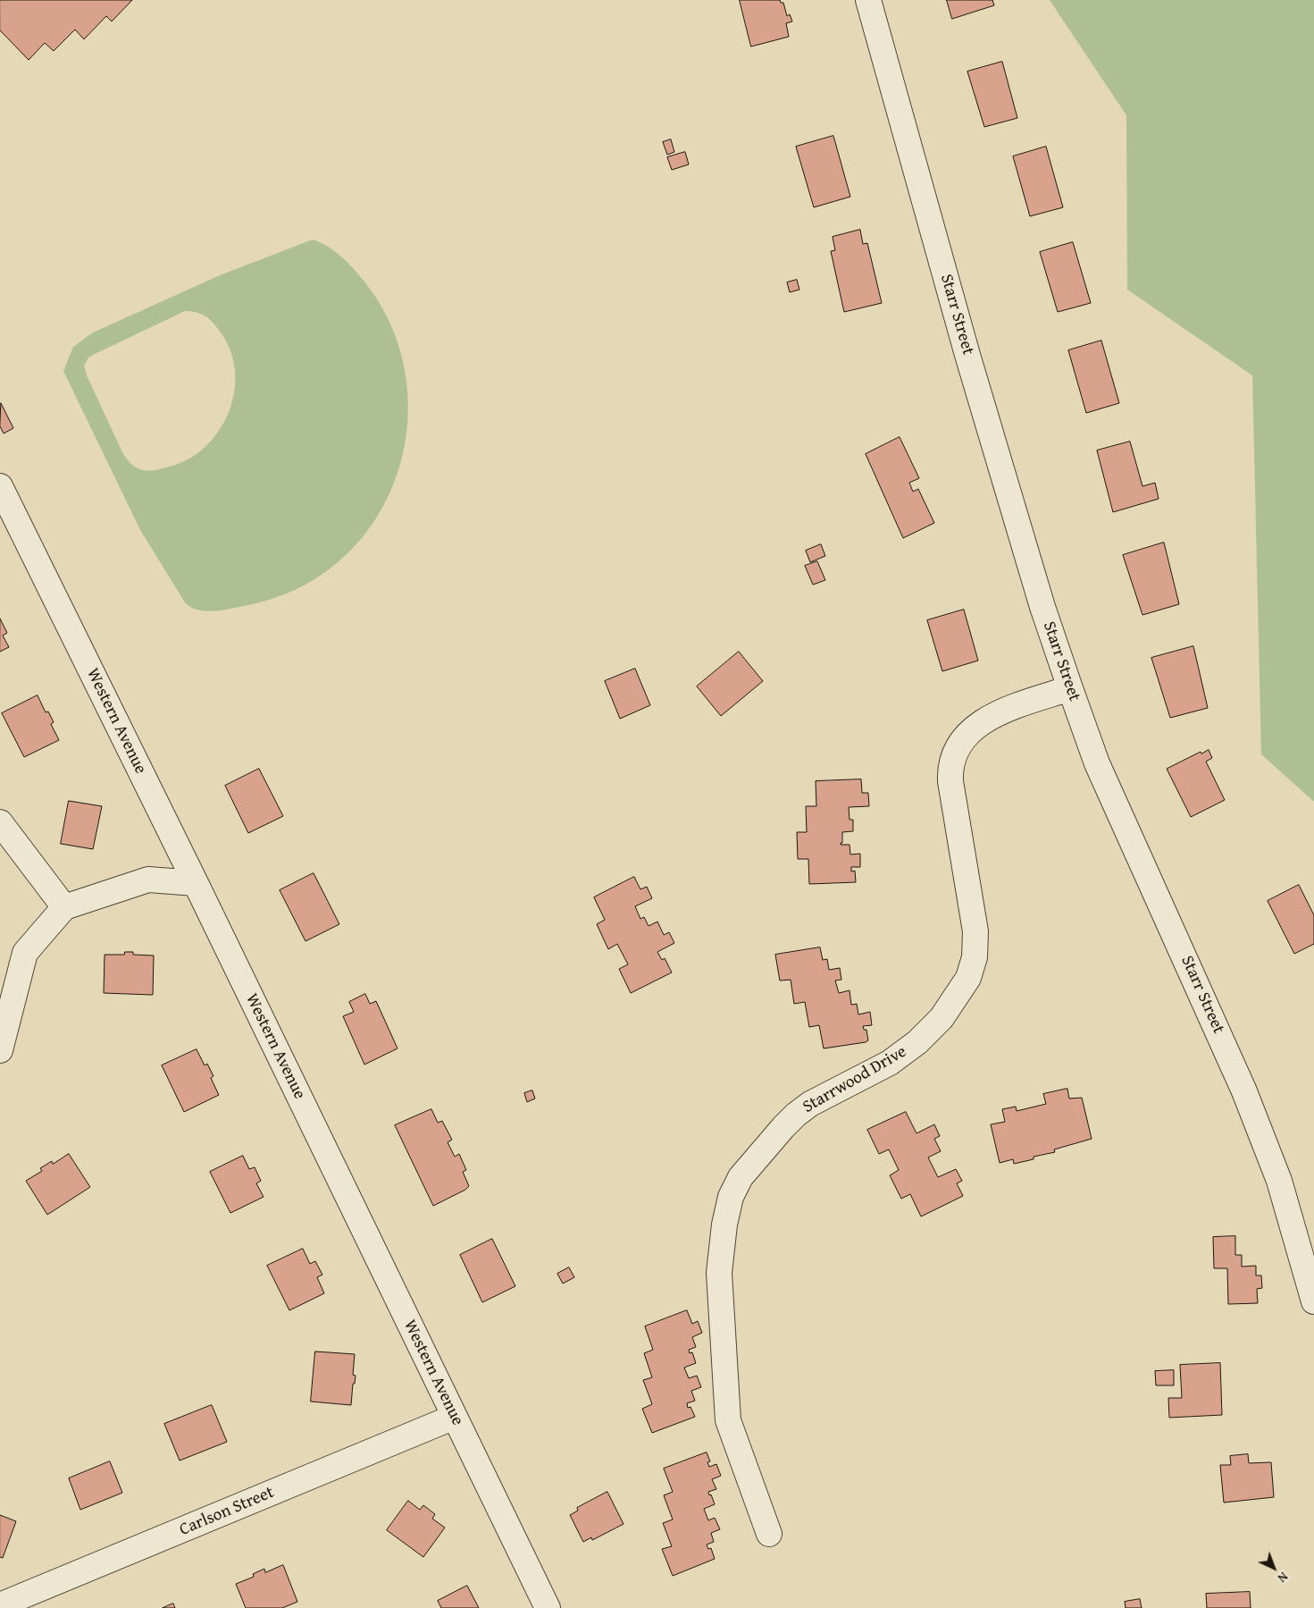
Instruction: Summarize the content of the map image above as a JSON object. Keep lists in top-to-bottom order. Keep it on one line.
{"streets":{"street":["Starr Street","Western Avenue","Starrwood Drive","Carlson Street"]},"crossings":[["Starr Street","Starrwood Drive"],["Western Avenue","Carlson Street"]],"north":"bottom right"}
